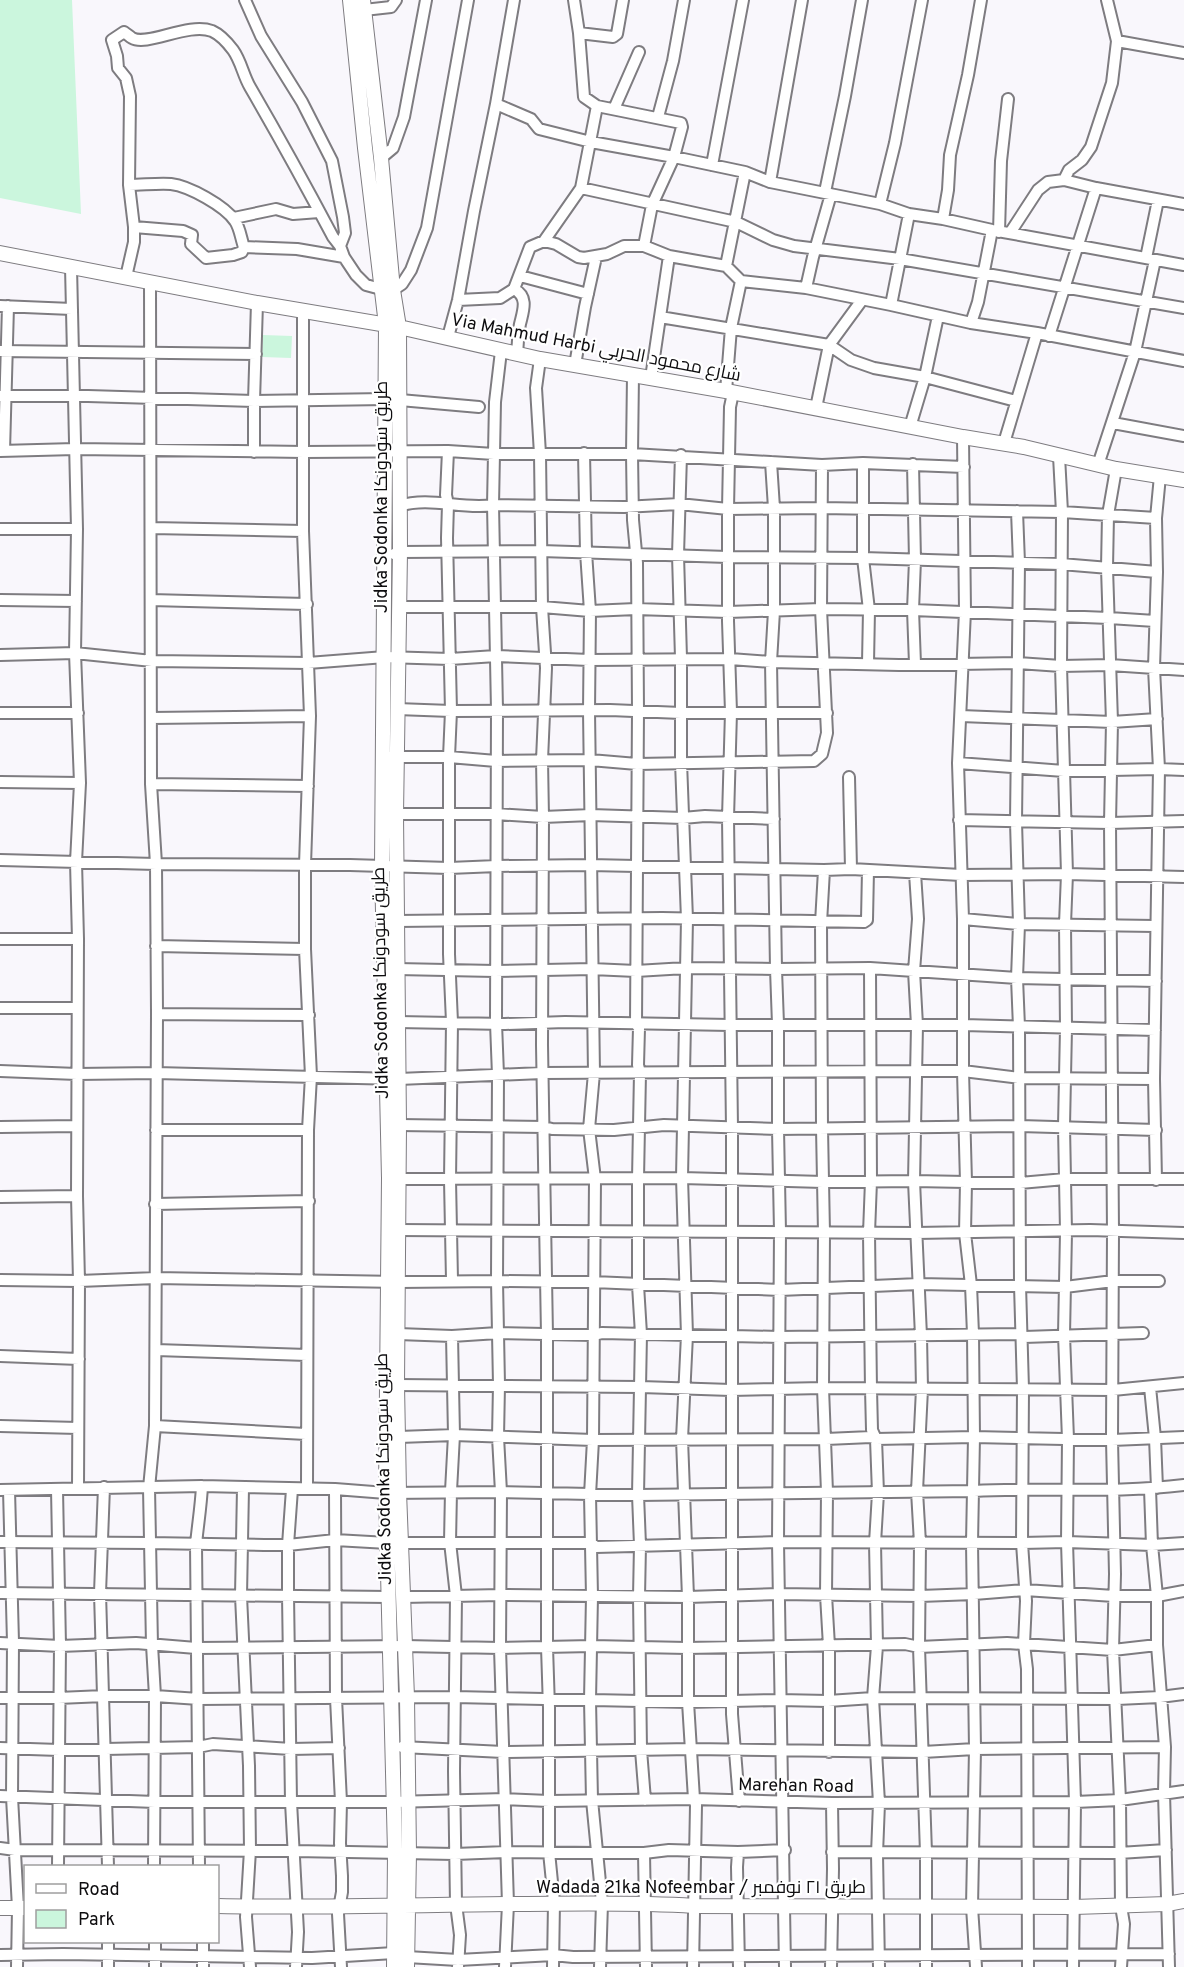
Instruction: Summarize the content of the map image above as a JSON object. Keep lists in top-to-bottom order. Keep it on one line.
{"streets":{"main road":["Via Mahmud Harbi شارع محمود الحربي","Jidka Sodonka طريق سودونكا","Wadada 21ka Nofeembar / طريق ٢١ نوفمبر"],"street":["Marehan Road"]},"crossings":[["Via Mahmud Harbi شارع محمود الحربي","Jidka Sodonka طريق سودونكا"],["Jidka Sodonka طريق سودونكا","Marehan Road"],["Jidka Sodonka طريق سودونكا","Wadada 21ka Nofeembar / طريق ٢١ نوفمبر"]],"legend":["Road","Park"]}
